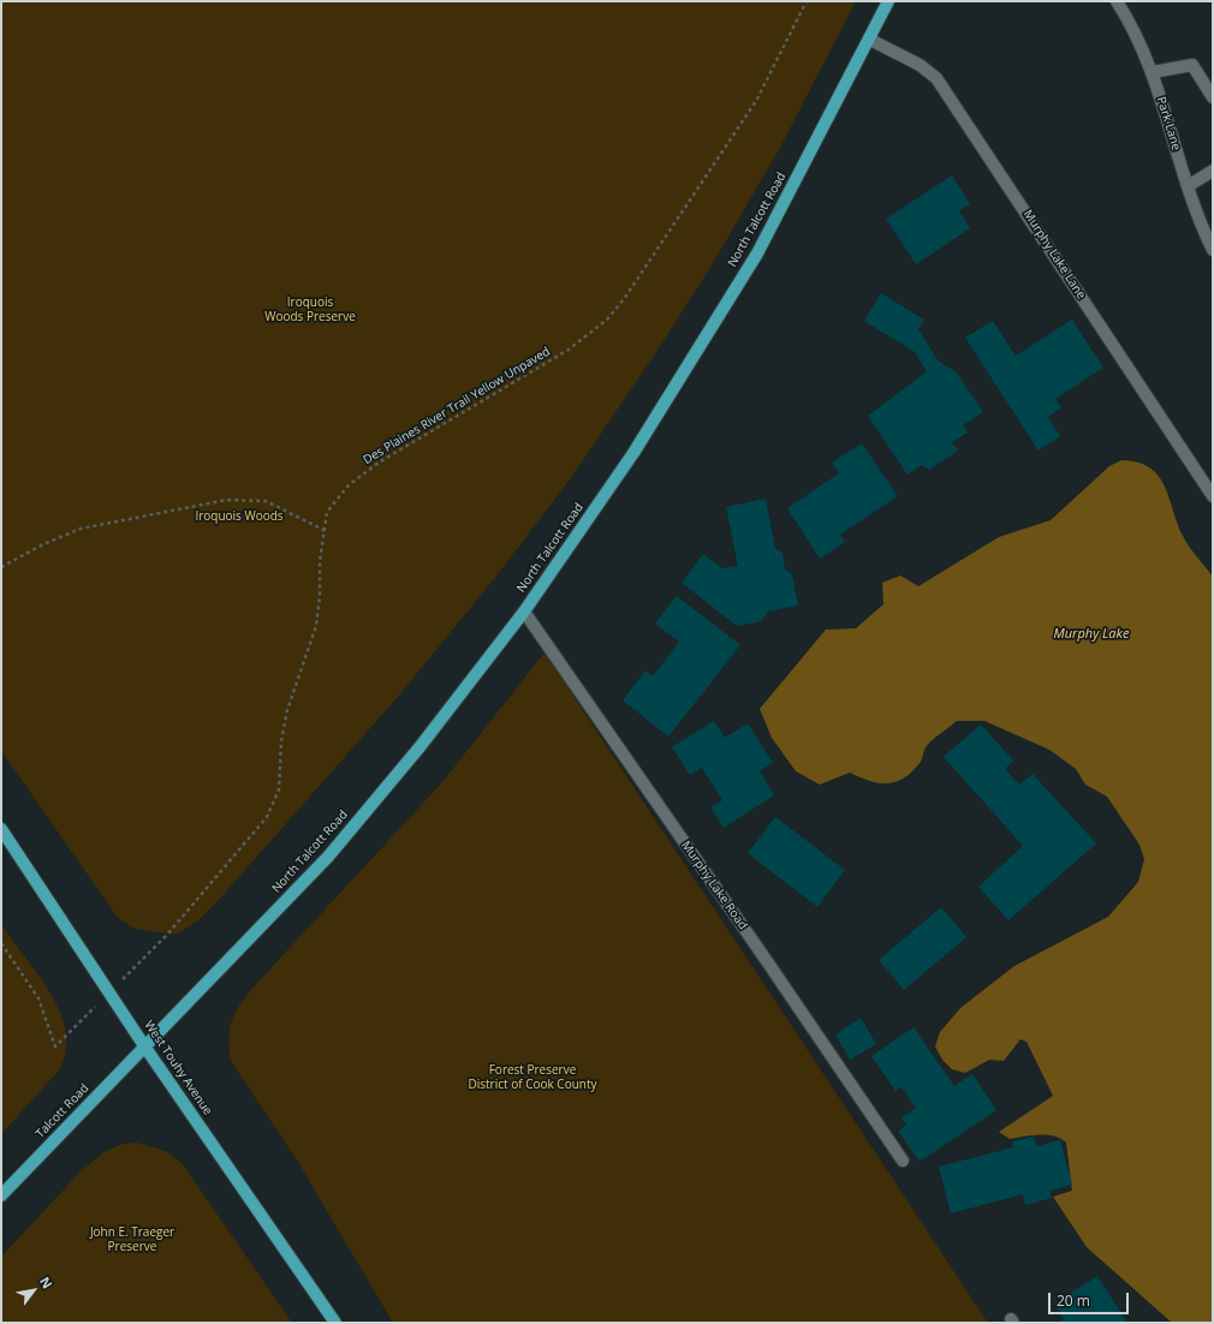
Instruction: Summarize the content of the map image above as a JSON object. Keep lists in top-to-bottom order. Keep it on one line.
{"streets":{"main road":["North Talcott Road","West Touhy Avenue","Talcott Road"],"street":["Park Lane","Murphy Lake Lane","Murphy Lake Road"],"path":["Des Plaines River Trail Yellow Unpaved"]},"crossings":[["North Talcott Road","Murphy Lake Lane"],["North Talcott Road","Murphy Lake Road"],["North Talcott Road","West Touhy Avenue"],["North Talcott Road","Talcott Road"],["West Touhy Avenue","Talcott Road"]],"water":["Murphy Lake"],"parks":["Iroquois Woods Preserve","Iroquois Woods","Forest Preserve District of Cook County","John E. Traeger Preserve"],"scale_bar":"20 m","north":"top right"}
